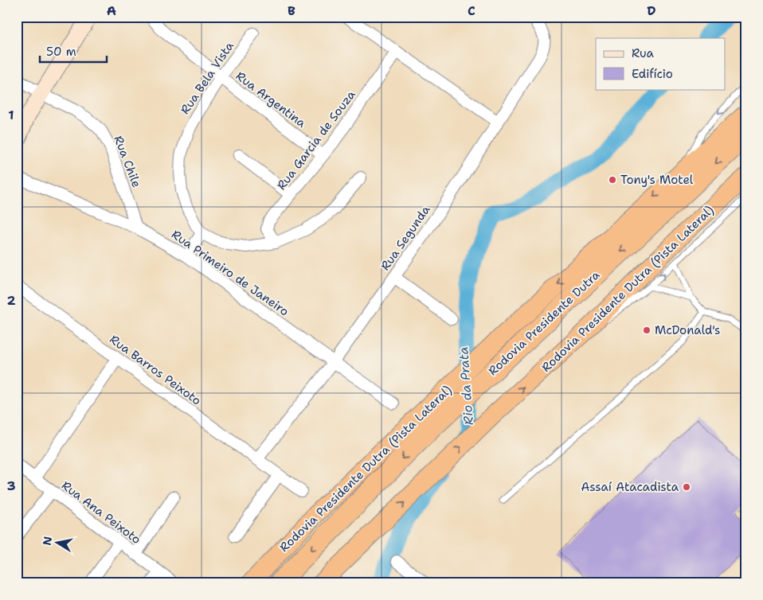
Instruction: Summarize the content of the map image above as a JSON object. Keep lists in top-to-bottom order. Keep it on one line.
{"streets":{"highway":["Rodovia Presidente Dutra (Pista Lateral)","Rodovia Presidente Dutra"],"street":["Rua Bela Vista","Rua Argentina","Rua Garcia de Souza","Rua Chile","Rua Segunda","Rua Primeiro de Janeiro","Rua Barros Peixoto","Rua Ana Peixoto"]},"crossings":[["Rua Bela Vista","Rua Argentina"],["Rua Argentina","Rua Garcia de Souza"],["Rua Chile","Rua Primeiro de Janeiro"],["Rua Segunda","Rua Primeiro de Janeiro"],["Rua Segunda","Rua Barros Peixoto"]],"water":["Rio da Prata"],"places":["Tony's Motel","McDonald's","Assaí Atacadista"],"legend":["Rua","Edifício"],"scale_bar":"50 m","north":"left","grid":{"columns":["A","B","C","D"],"rows":["1","2","3"]}}
